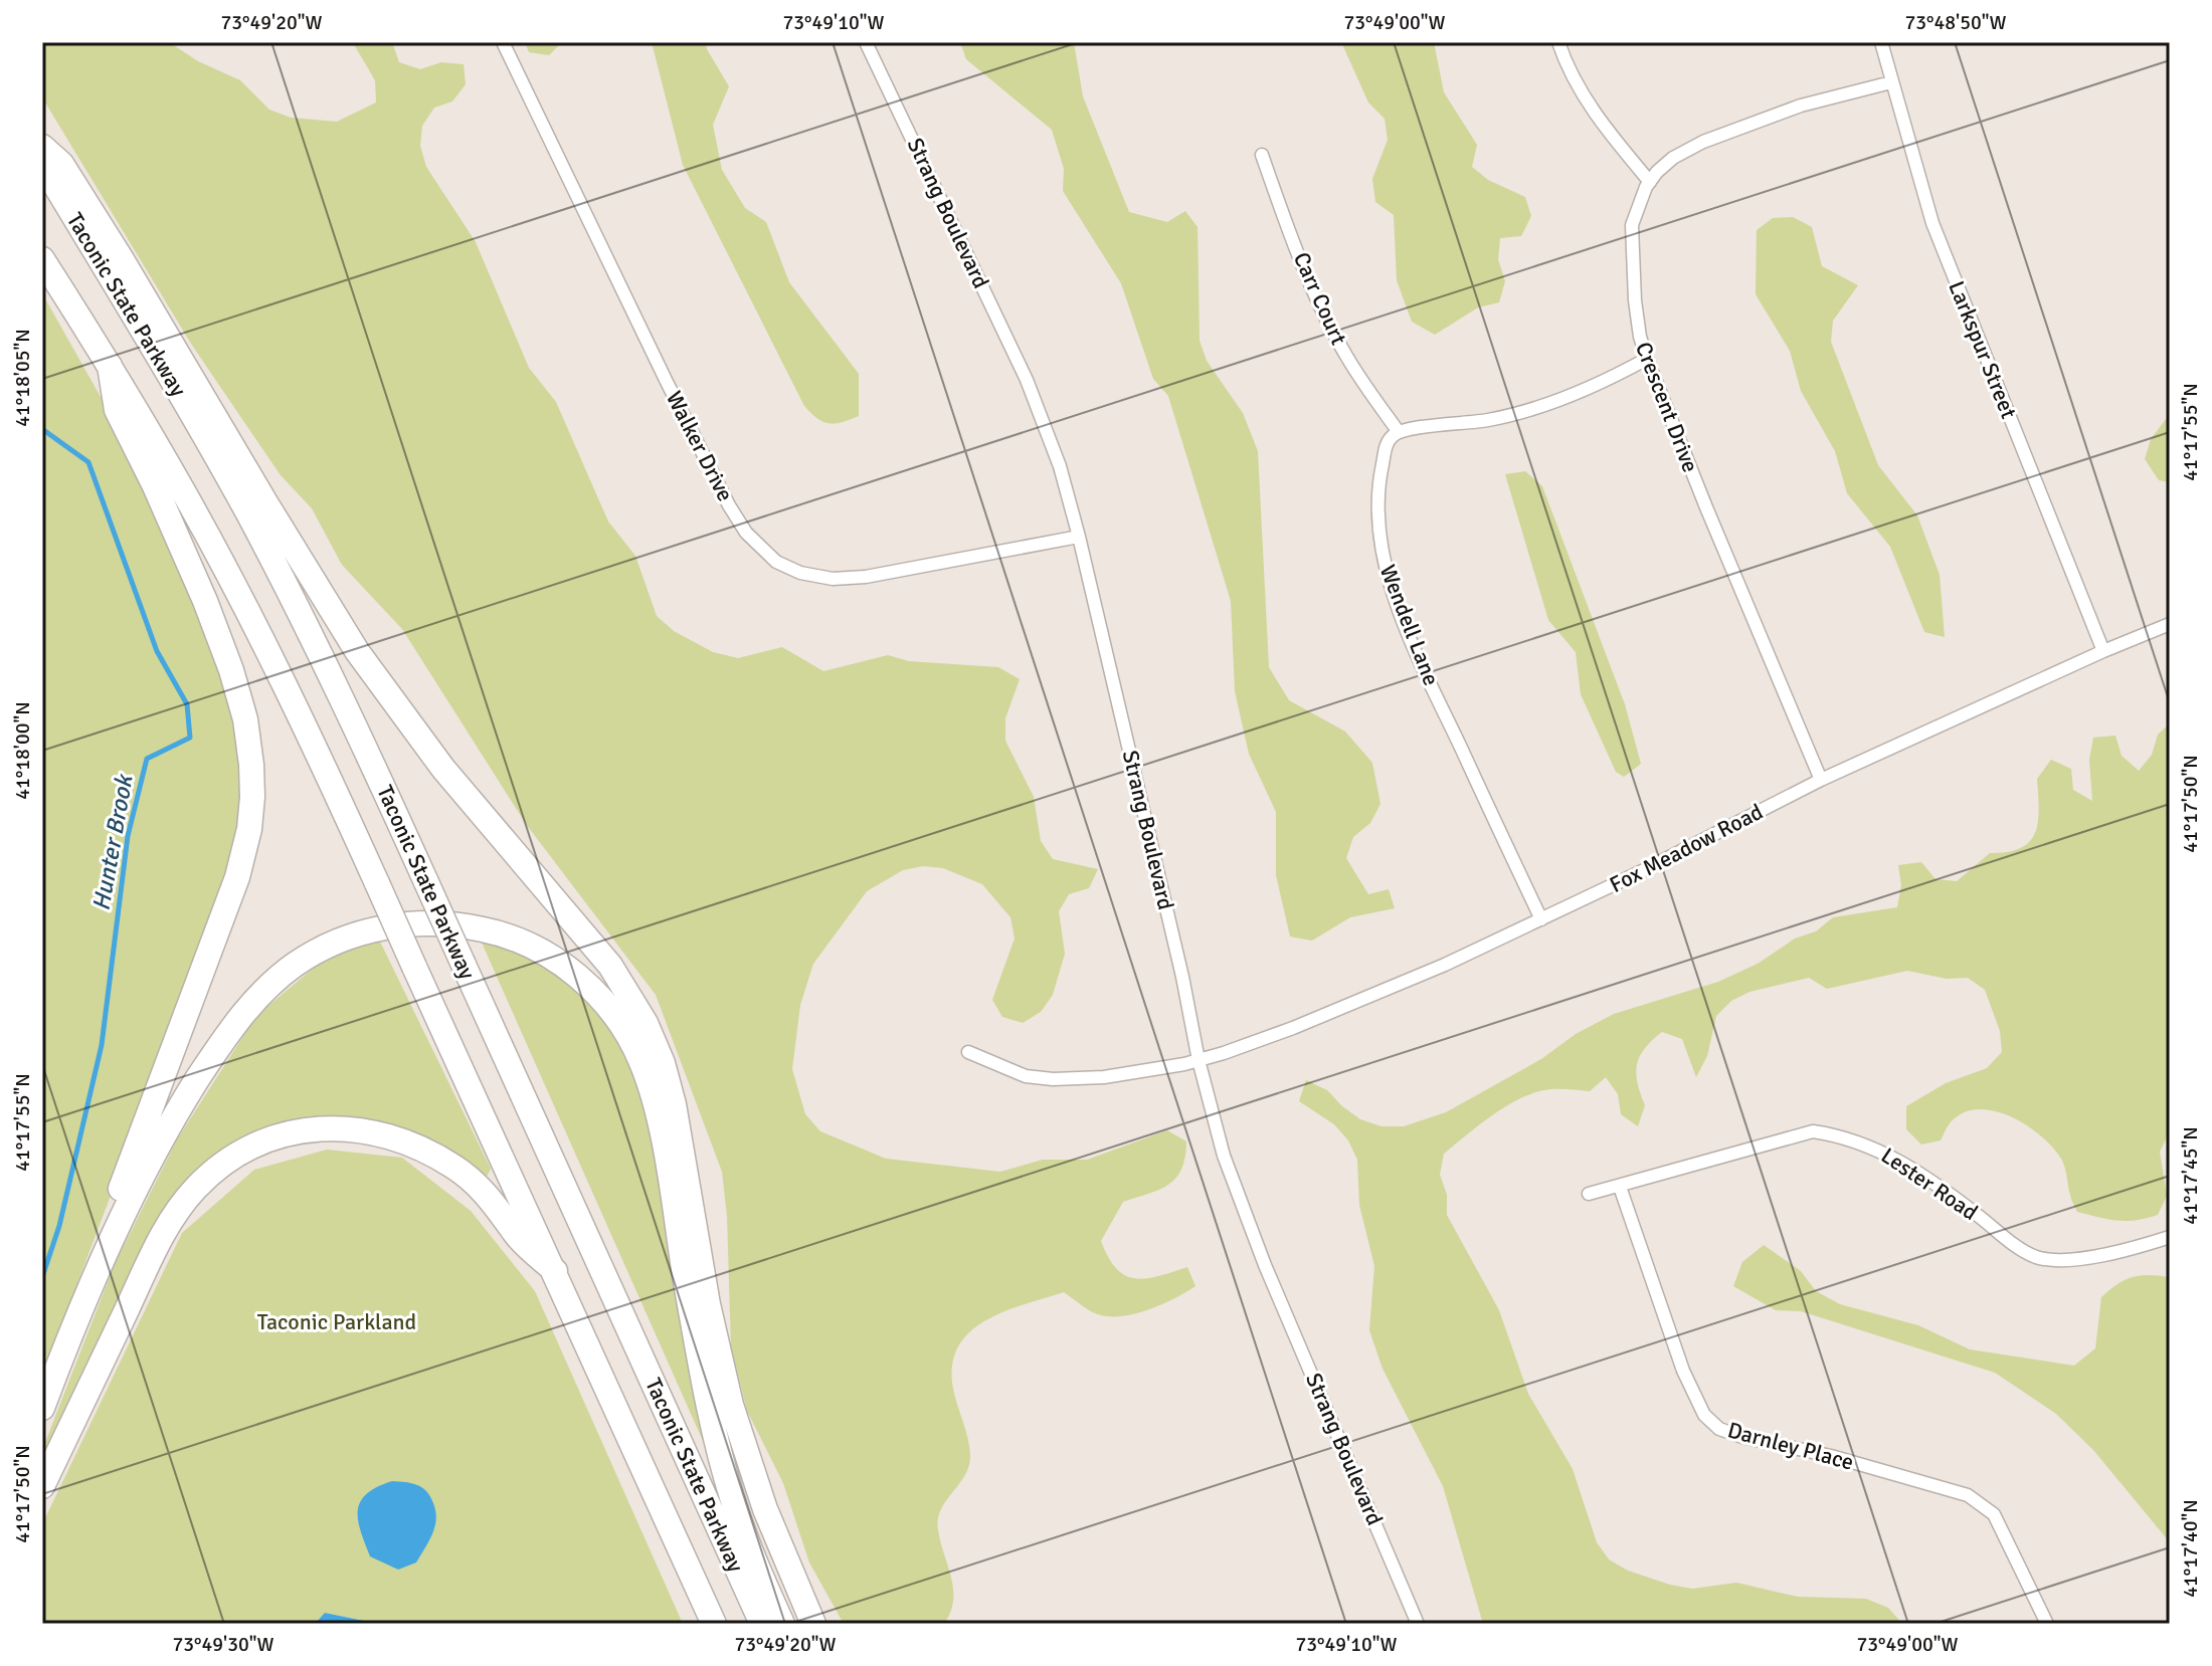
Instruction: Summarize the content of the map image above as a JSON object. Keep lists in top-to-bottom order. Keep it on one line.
{"streets":{"highway":["Taconic State Parkway"],"street":["Strang Boulevard","Carr Court","Larkspur Street","Crescent Drive","Walker Drive","Wendell Lane","Fox Meadow Road","Lester Road","Darnley Place"]},"crossings":[["Strang Boulevard","Walker Drive"],["Strang Boulevard","Fox Meadow Road"],["Carr Court","Wendell Lane"],["Larkspur Street","Crescent Drive"],["Larkspur Street","Fox Meadow Road"],["Crescent Drive","Fox Meadow Road"],["Wendell Lane","Fox Meadow Road"],["Lester Road","Darnley Place"]],"water":["Hunter Brook"],"parks":["Taconic Parkland"],"coordinates":["73°49'20\"W","73°49'10\"W","73°49'00\"W","73°48'50\"W","41°18'05\"N","41°17'55\"N","41°18'00\"N","41°17'50\"N","41°17'45\"N","41°17'40\"N","73°49'30\"W"]}
